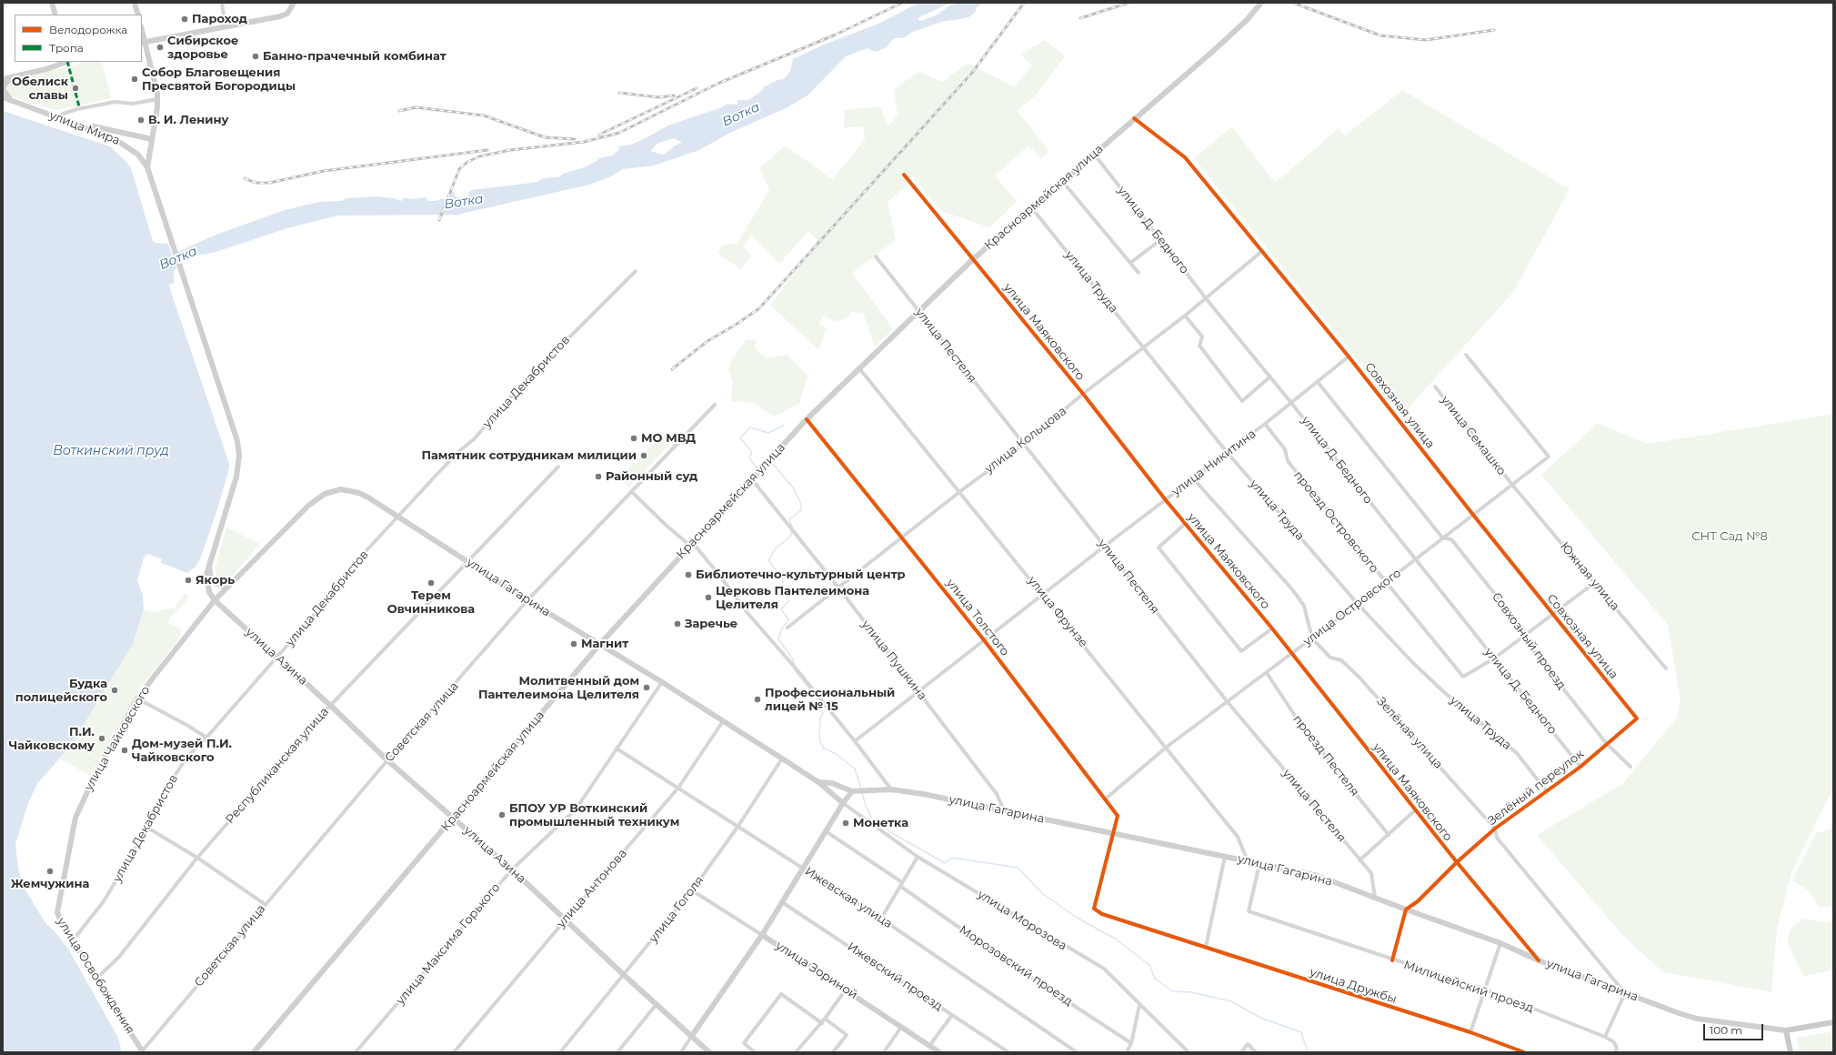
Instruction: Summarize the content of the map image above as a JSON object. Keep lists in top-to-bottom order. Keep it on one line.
{"streets":{"main road":["улица Мира","Красноармейская улица","улица Гагарина","улица Азина","улица Чайковского","улица Зориной","улица Освобождения"],"street":["улица Д. Бедного","улица Труда","улица Маяковского","улица Пестеля","улица Декабристов","Совхозная улица","улица Семашко","улица Кольцова","улица Никитина","проезд Островского","Южная улица","улица Островского","улица Фрунзе","улица Толстого","Совхозный проезд","улица Пушкина","Советская улица","Зелёная улица","проезд Пестеля","Республиканская улица","Зелёный переулок","улица Антонова","Ижевская улица","улица Гоголя","улица Морозова","улица Максима Горького","Морозовский проезд","Ижевский проезд","улица Дружбы","Милицейский проезд"]},"crossings":[["Красноармейская улица","улица Д. Бедного"],["Красноармейская улица","улица Труда"],["Красноармейская улица","улица Маяковского"],["Красноармейская улица","улица Пестеля"],["Красноармейская улица","Совхозная улица"],["Красноармейская улица","улица Гагарина"],["Красноармейская улица","улица Фрунзе"],["Красноармейская улица","улица Толстого"],["Красноармейская улица","улица Азина"],["Красноармейская улица","улица Пушкина"],["улица Д. Бедного","улица Кольцова"],["улица Д. Бедного","улица Никитина"],["улица Д. Бедного","проезд Островского"],["улица Д. Бедного","улица Островского"],["улица Д. Бедного","Зелёный переулок"],["улица Труда","улица Кольцова"],["улица Труда","улица Никитина"],["улица Труда","улица Островского"],["улица Труда","Зелёный переулок"],["улица Маяковского","улица Кольцова"],["улица Маяковского","улица Никитина"],["улица Маяковского","улица Гагарина"],["улица Маяковского","улица Островского"],["улица Маяковского","Зелёный переулок"],["улица Пестеля","улица Кольцова"],["улица Пестеля","улица Никитина"],["улица Пестеля","улица Гагарина"],["улица Пестеля","улица Островского"],["улица Декабристов","улица Гагарина"],["улица Декабристов","улица Азина"],["улица Декабристов","улица Освобождения"],["Совхозная улица","улица Кольцова"],["Совхозная улица","улица Никитина"],["Совхозная улица","проезд Островского"],["Совхозная улица","улица Островского"],["Совхозная улица","Зелёный переулок"],["улица Семашко","Южная улица"],["улица Семашко","улица Островского"],["улица Кольцова","улица Фрунзе"],["улица Кольцова","улица Толстого"],["улица Кольцова","улица Пушкина"],["улица Никитина","проезд Островского"],["улица Никитина","улица Фрунзе"],["улица Никитина","улица Толстого"],["улица Никитина","Совхозный проезд"],["улица Никитина","улица Пушкина"],["улица Никитина","Зелёная улица"],["проезд Островского","Южная улица"],["проезд Островского","улица Островского"],["проезд Островского","Совхозный проезд"],["Южная улица","улица Островского"],["улица Гагарина","улица Фрунзе"],["улица Гагарина","улица Толстого"],["улица Гагарина","улица Азина"],["улица Гагарина","улица Пушкина"],["улица Гагарина","Советская улица"],["улица Гагарина","Зелёная улица"],["улица Гагарина","улица Чайковского"],["улица Гагарина","Республиканская улица"],["улица Гагарина","Зелёный переулок"],["улица Гагарина","улица Антонова"],["улица Гагарина","улица Гоголя"],["улица Гагарина","улица Морозова"],["улица Гагарина","улица Максима Горького"],["улица Гагарина","улица Дружбы"],["улица Гагарина","Милицейский проезд"],["улица Островского","улица Фрунзе"],["улица Островского","улица Толстого"],["улица Островского","Совхозный проезд"],["улица Островского","Зелёная улица"],["улица Островского","проезд Пестеля"],["улица Толстого","улица Дружбы"],["Совхозный проезд","Зелёный переулок"],["улица Азина","Советская улица"],["улица Азина","улица Чайковского"],["улица Азина","Республиканская улица"],["улица Азина","улица Антонова"],["улица Азина","улица Гоголя"],["улица Азина","улица Максима Горького"],["Советская улица","улица Освобождения"],["Зелёная улица","Зелёный переулок"],["улица Чайковского","улица Освобождения"],["Республиканская улица","улица Освобождения"],["улица Антонова","Ижевская улица"],["Ижевская улица","улица Гоголя"],["Ижевская улица","улица Максима Горького"],["улица Гоголя","улица Зориной"]],"water":["Вотка","Воткинский пруд"],"parks":["СНТ Сад №8"],"places":["Пароход","Сибирское здоровье","Банно-прачечный комбинат","Собор Благовещения Пресвятой Богородицы","Обелиск славы","В. И. Ленину","МО МВД","Памятник сотрудникам милиции","Районный суд","Библиотечно-культурный центр","Якорь","Терем Овчинникова","Церковь Пантелеимона Целителя","Заречье","Магнит","Молитвенный дом Пантелеимона Целителя","Будка полицейского","Профессиональный лицей № 15","П.И. Чайковскому","Дом-музей П.И. Чайковского","БПОУ УР Воткинский промышленный техникум","Монетка","Жемчужина"],"legend":["Велодорожка","Тропа"],"scale_bar":"100 m"}
